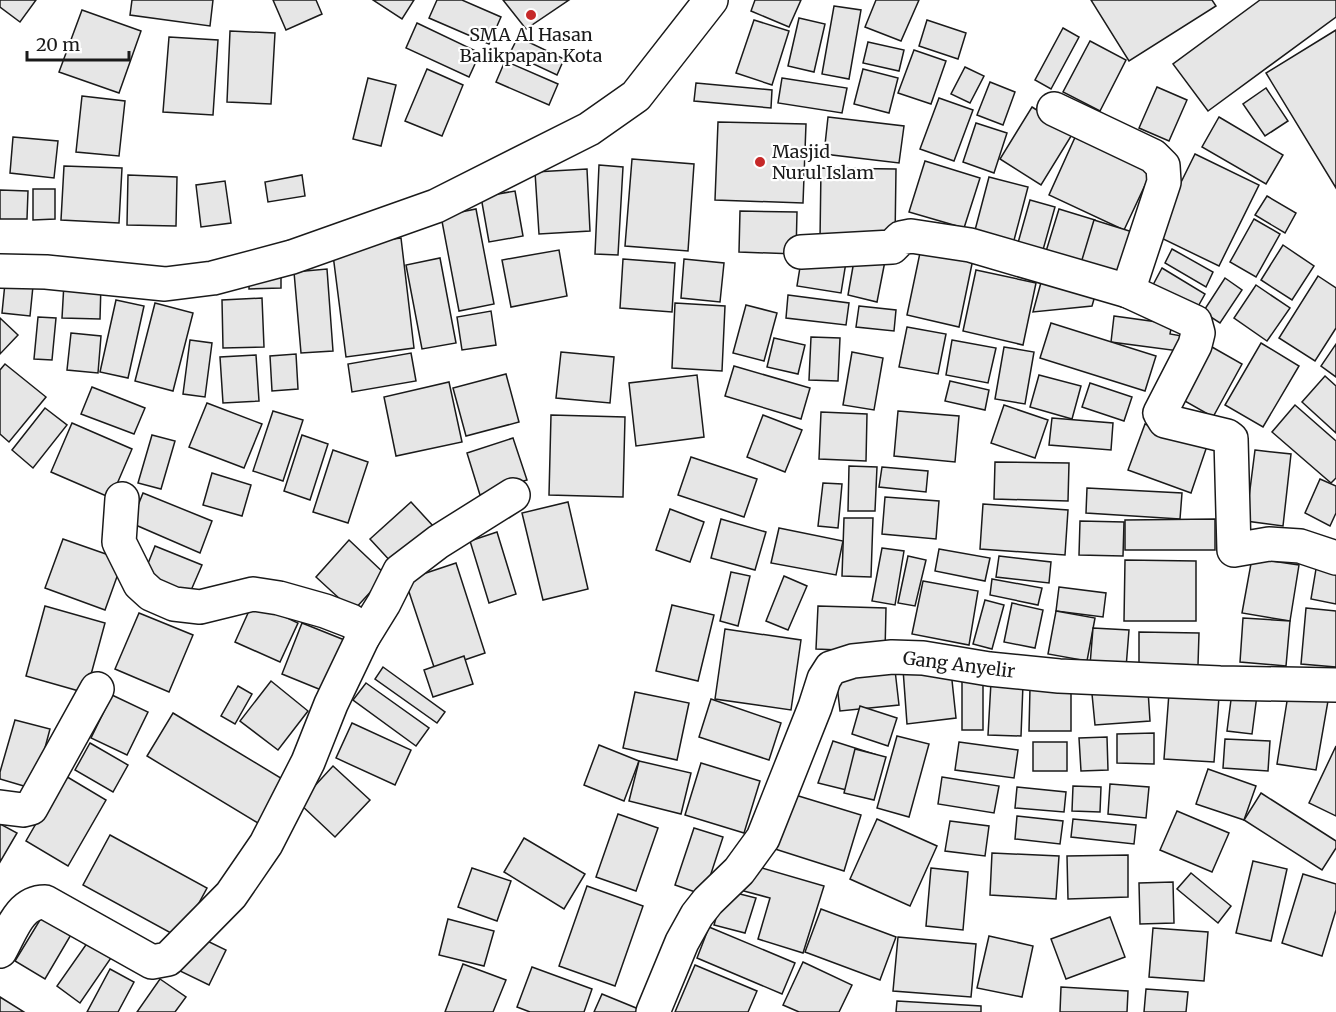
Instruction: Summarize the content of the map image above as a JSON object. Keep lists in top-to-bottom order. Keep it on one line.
{"streets":{"street":["Gang Anyelir"]},"places":["SMA Al Hasan Balikpapan Kota","Masjid Nurul Islam"],"scale_bar":"20 m"}
